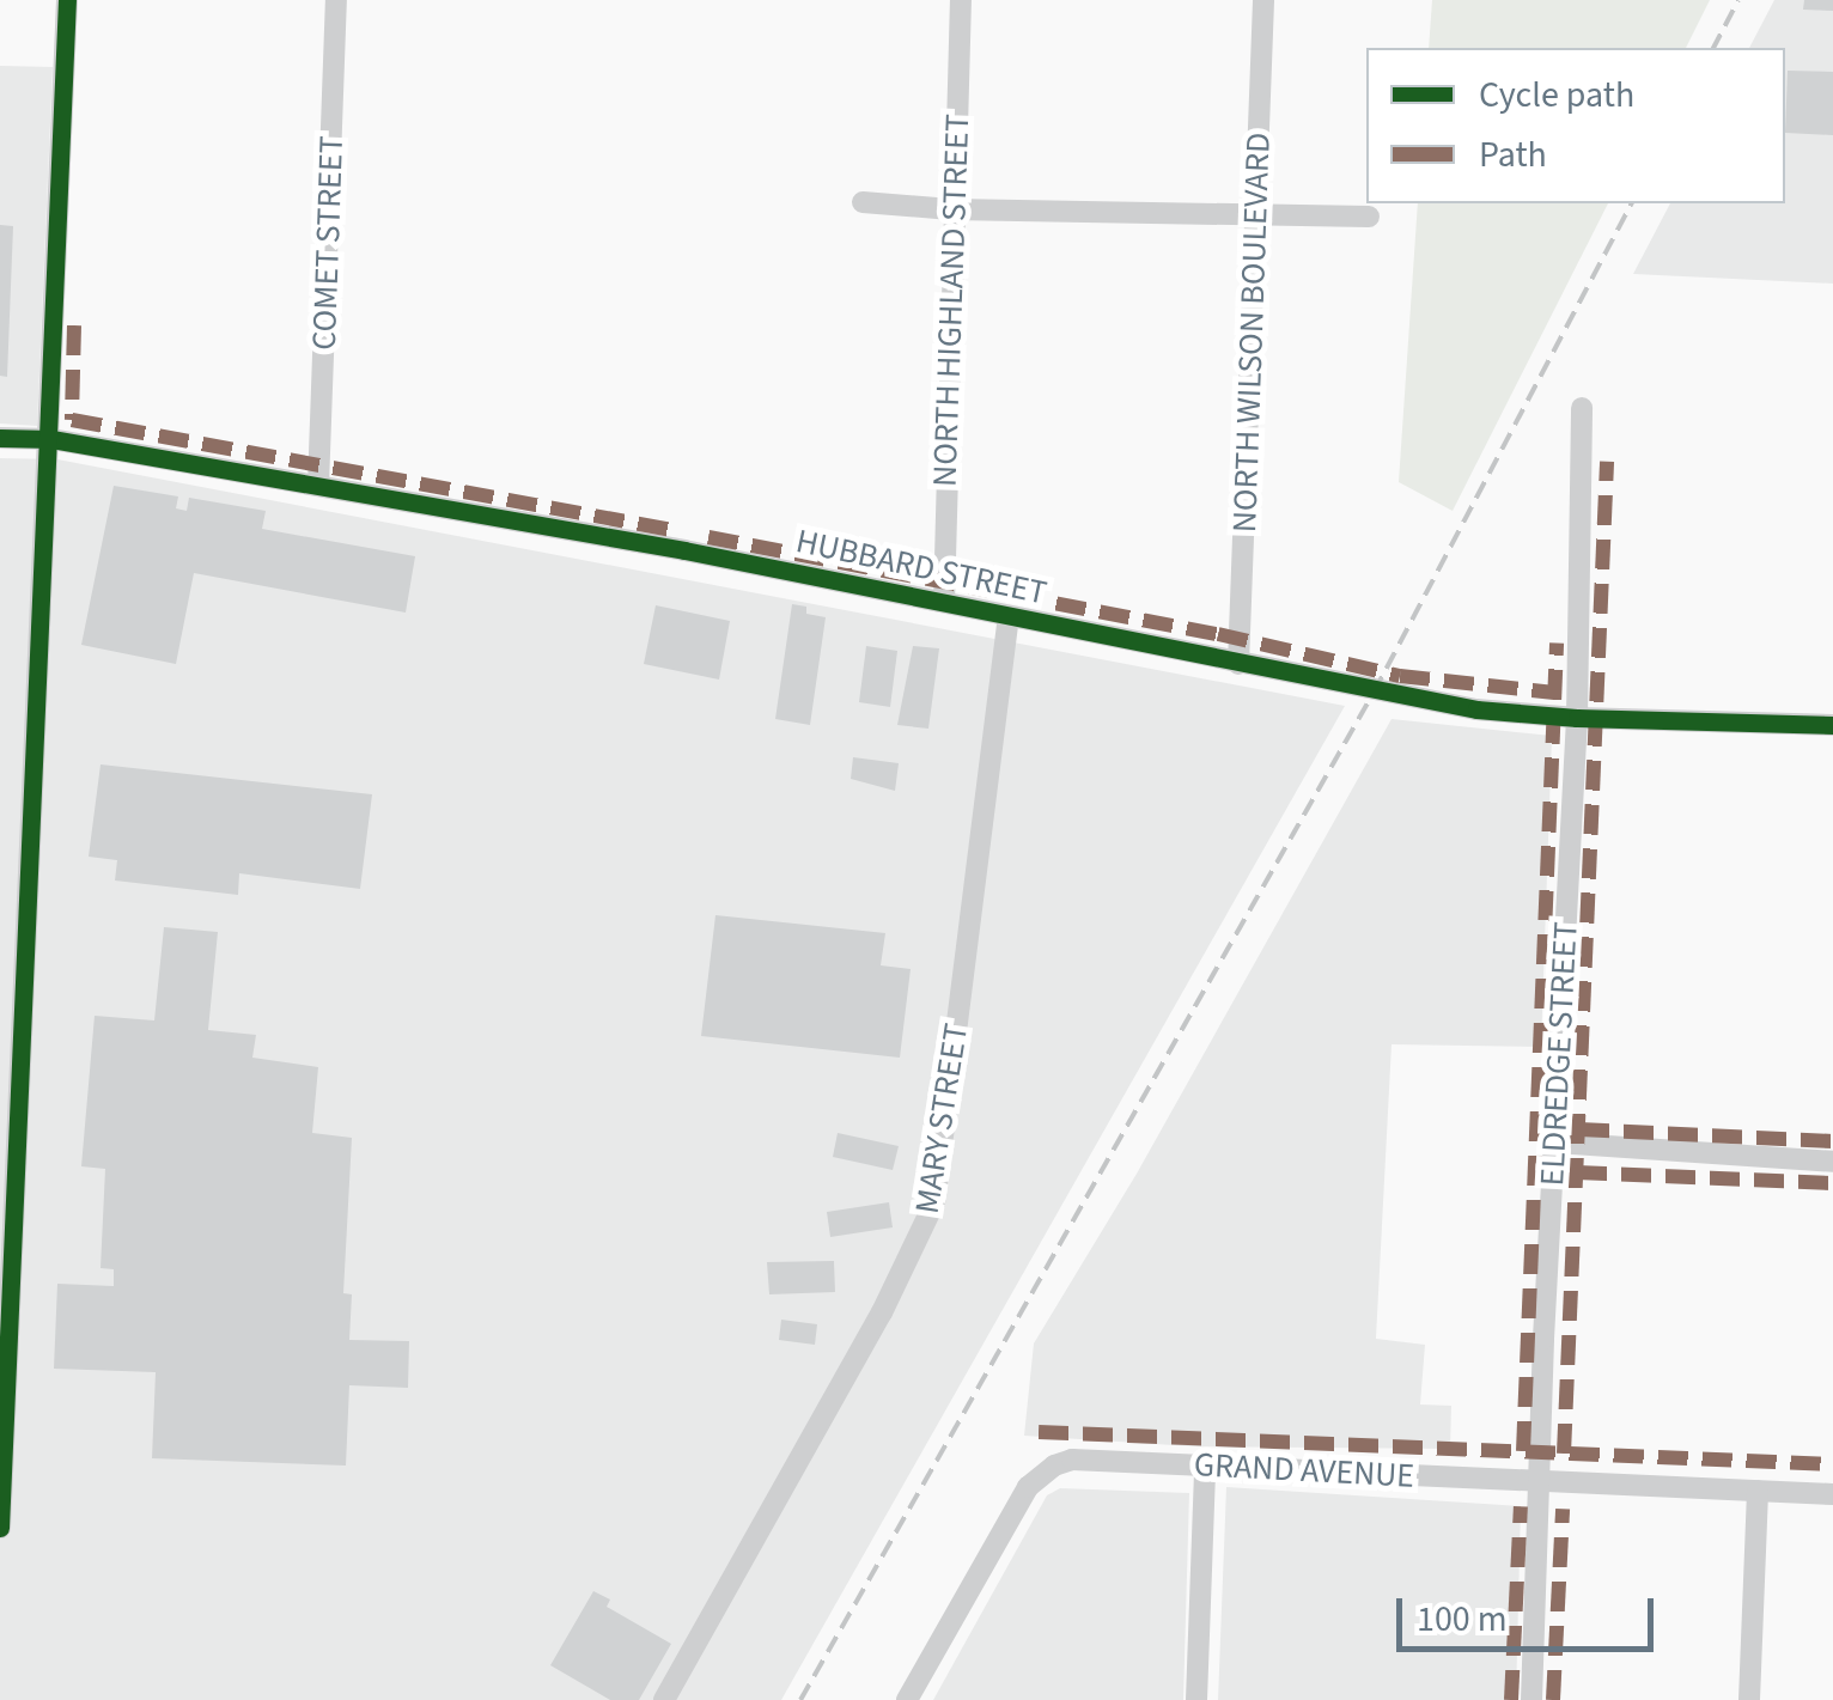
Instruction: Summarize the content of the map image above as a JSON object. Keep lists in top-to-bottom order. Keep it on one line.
{"streets":{"street":["COMET STREET","NORTH HIGHLAND STREET","NORTH WILSON BOULEVARD","HUBBARD STREET","ELDREDGE STREET","MARY STREET","GRAND AVENUE"]},"crossings":[["COMET STREET","HUBBARD STREET"],["NORTH HIGHLAND STREET","HUBBARD STREET"],["NORTH WILSON BOULEVARD","HUBBARD STREET"],["HUBBARD STREET","ELDREDGE STREET"],["HUBBARD STREET","MARY STREET"],["ELDREDGE STREET","GRAND AVENUE"]],"legend":["Cycle path","Path"],"scale_bar":"100 m"}
